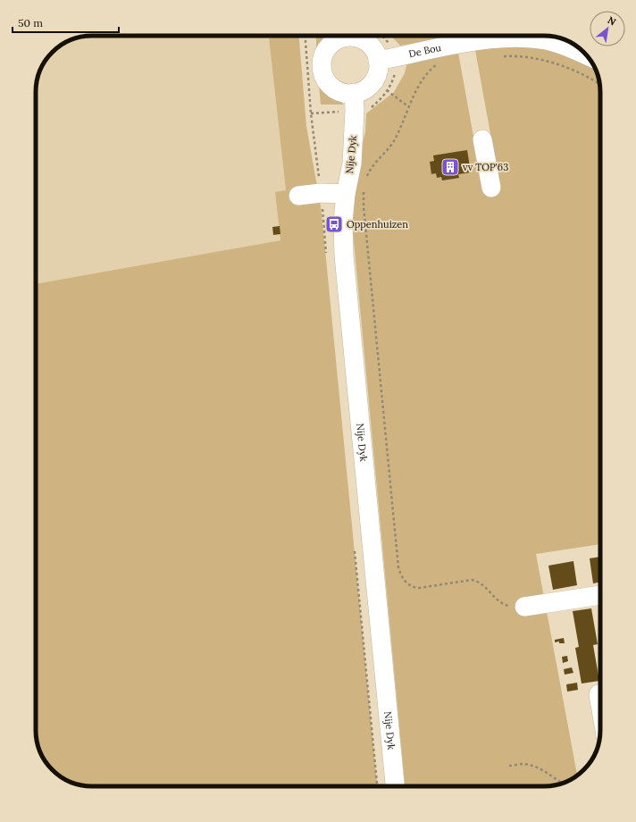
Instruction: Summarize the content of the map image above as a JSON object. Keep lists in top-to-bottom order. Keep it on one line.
{"streets":{"street":["De Bou","Nije Dyk"]},"places":{"building":["vv TOP'63"],"bus stop":["Oppenhuizen"]},"scale_bar":"50 m","north":"top right"}
